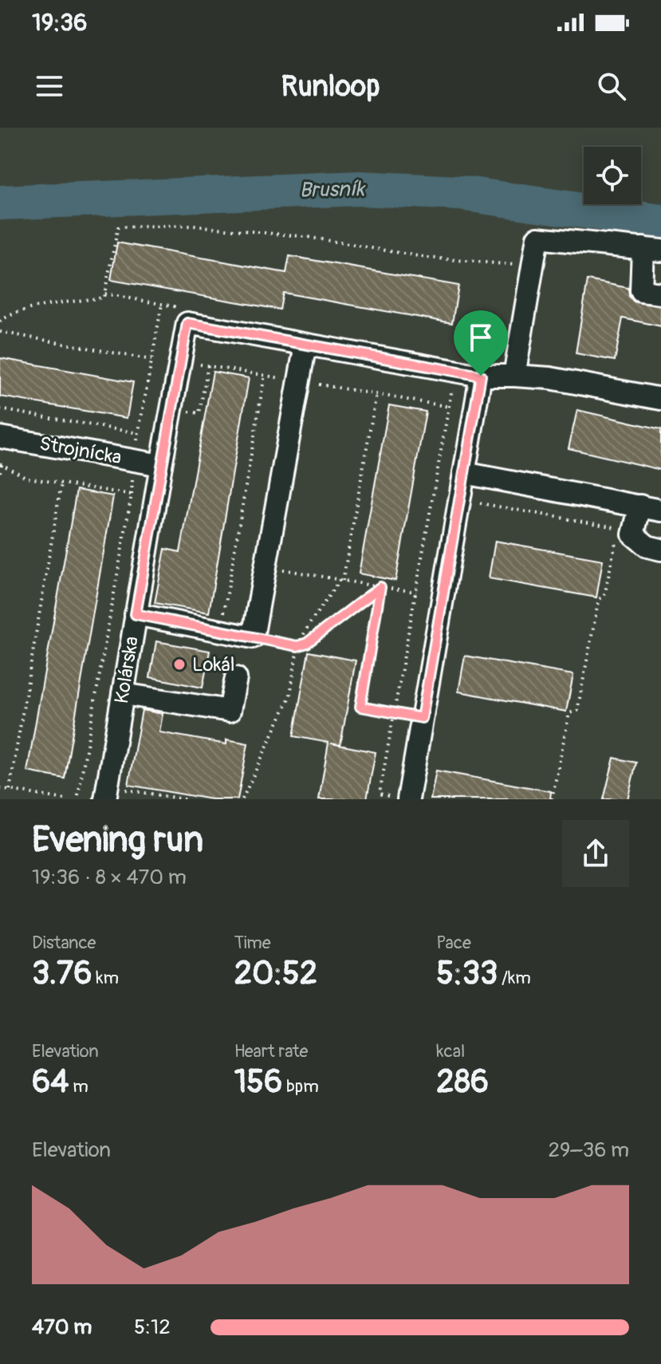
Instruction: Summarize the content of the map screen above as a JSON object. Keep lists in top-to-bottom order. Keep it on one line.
{"streets":{"street":["Strojnícka","Kolárska"]},"crossings":[["Strojnícka","Kolárska"]],"water":["Brusník"],"places":["Lokál"],"page":{"status":"19:36","header":"Runloop","heading":["Evening run","19:36 · 8 × 470 m"],"stats":[["Distance","3.76 km"],["Time","20:52"],["Pace","5:33 /km"],["Elevation","64 m"],["Heart rate","156 bpm"],["kcal","286"]],"chart":["Elevation","29–36 m"],"list":[{"name":"470 m","note":"5:12"}]}}
